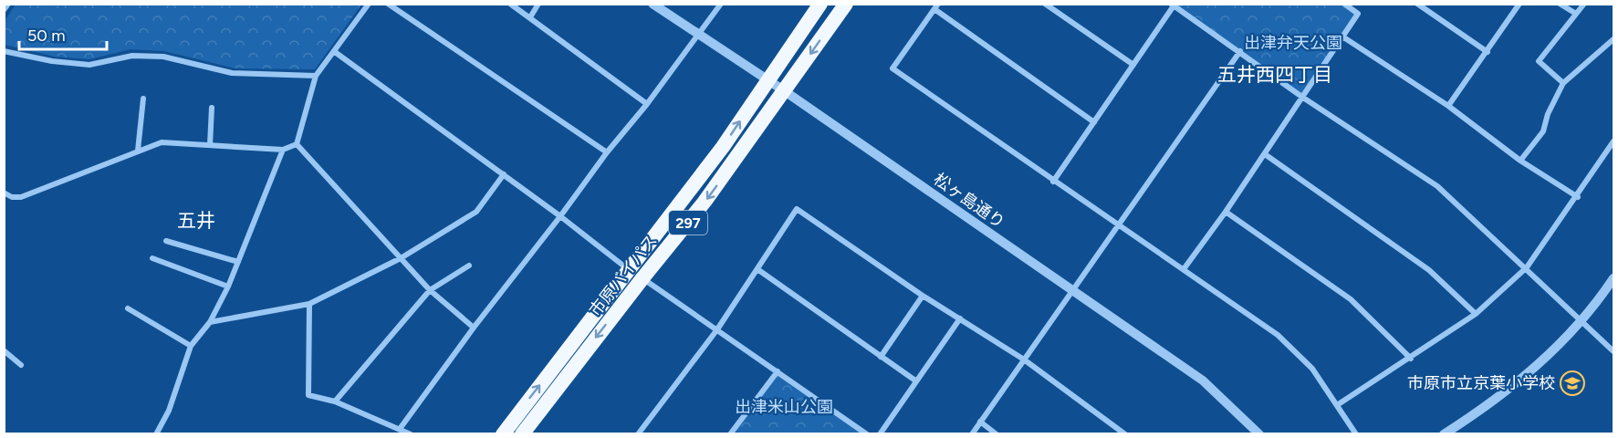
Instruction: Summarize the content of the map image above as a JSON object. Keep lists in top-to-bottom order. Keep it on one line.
{"streets":{"highway":["297","市原バイパス"],"street":["松ヶ島通り"]},"crossings":[["松ヶ島通り","市原バイパス"]],"districts":["五井西四丁目","五井"],"parks":["出津弁天公園","出津米山公園"],"places":{"school or university":["市原市立京葉小学校"]},"scale_bar":"50 m"}
